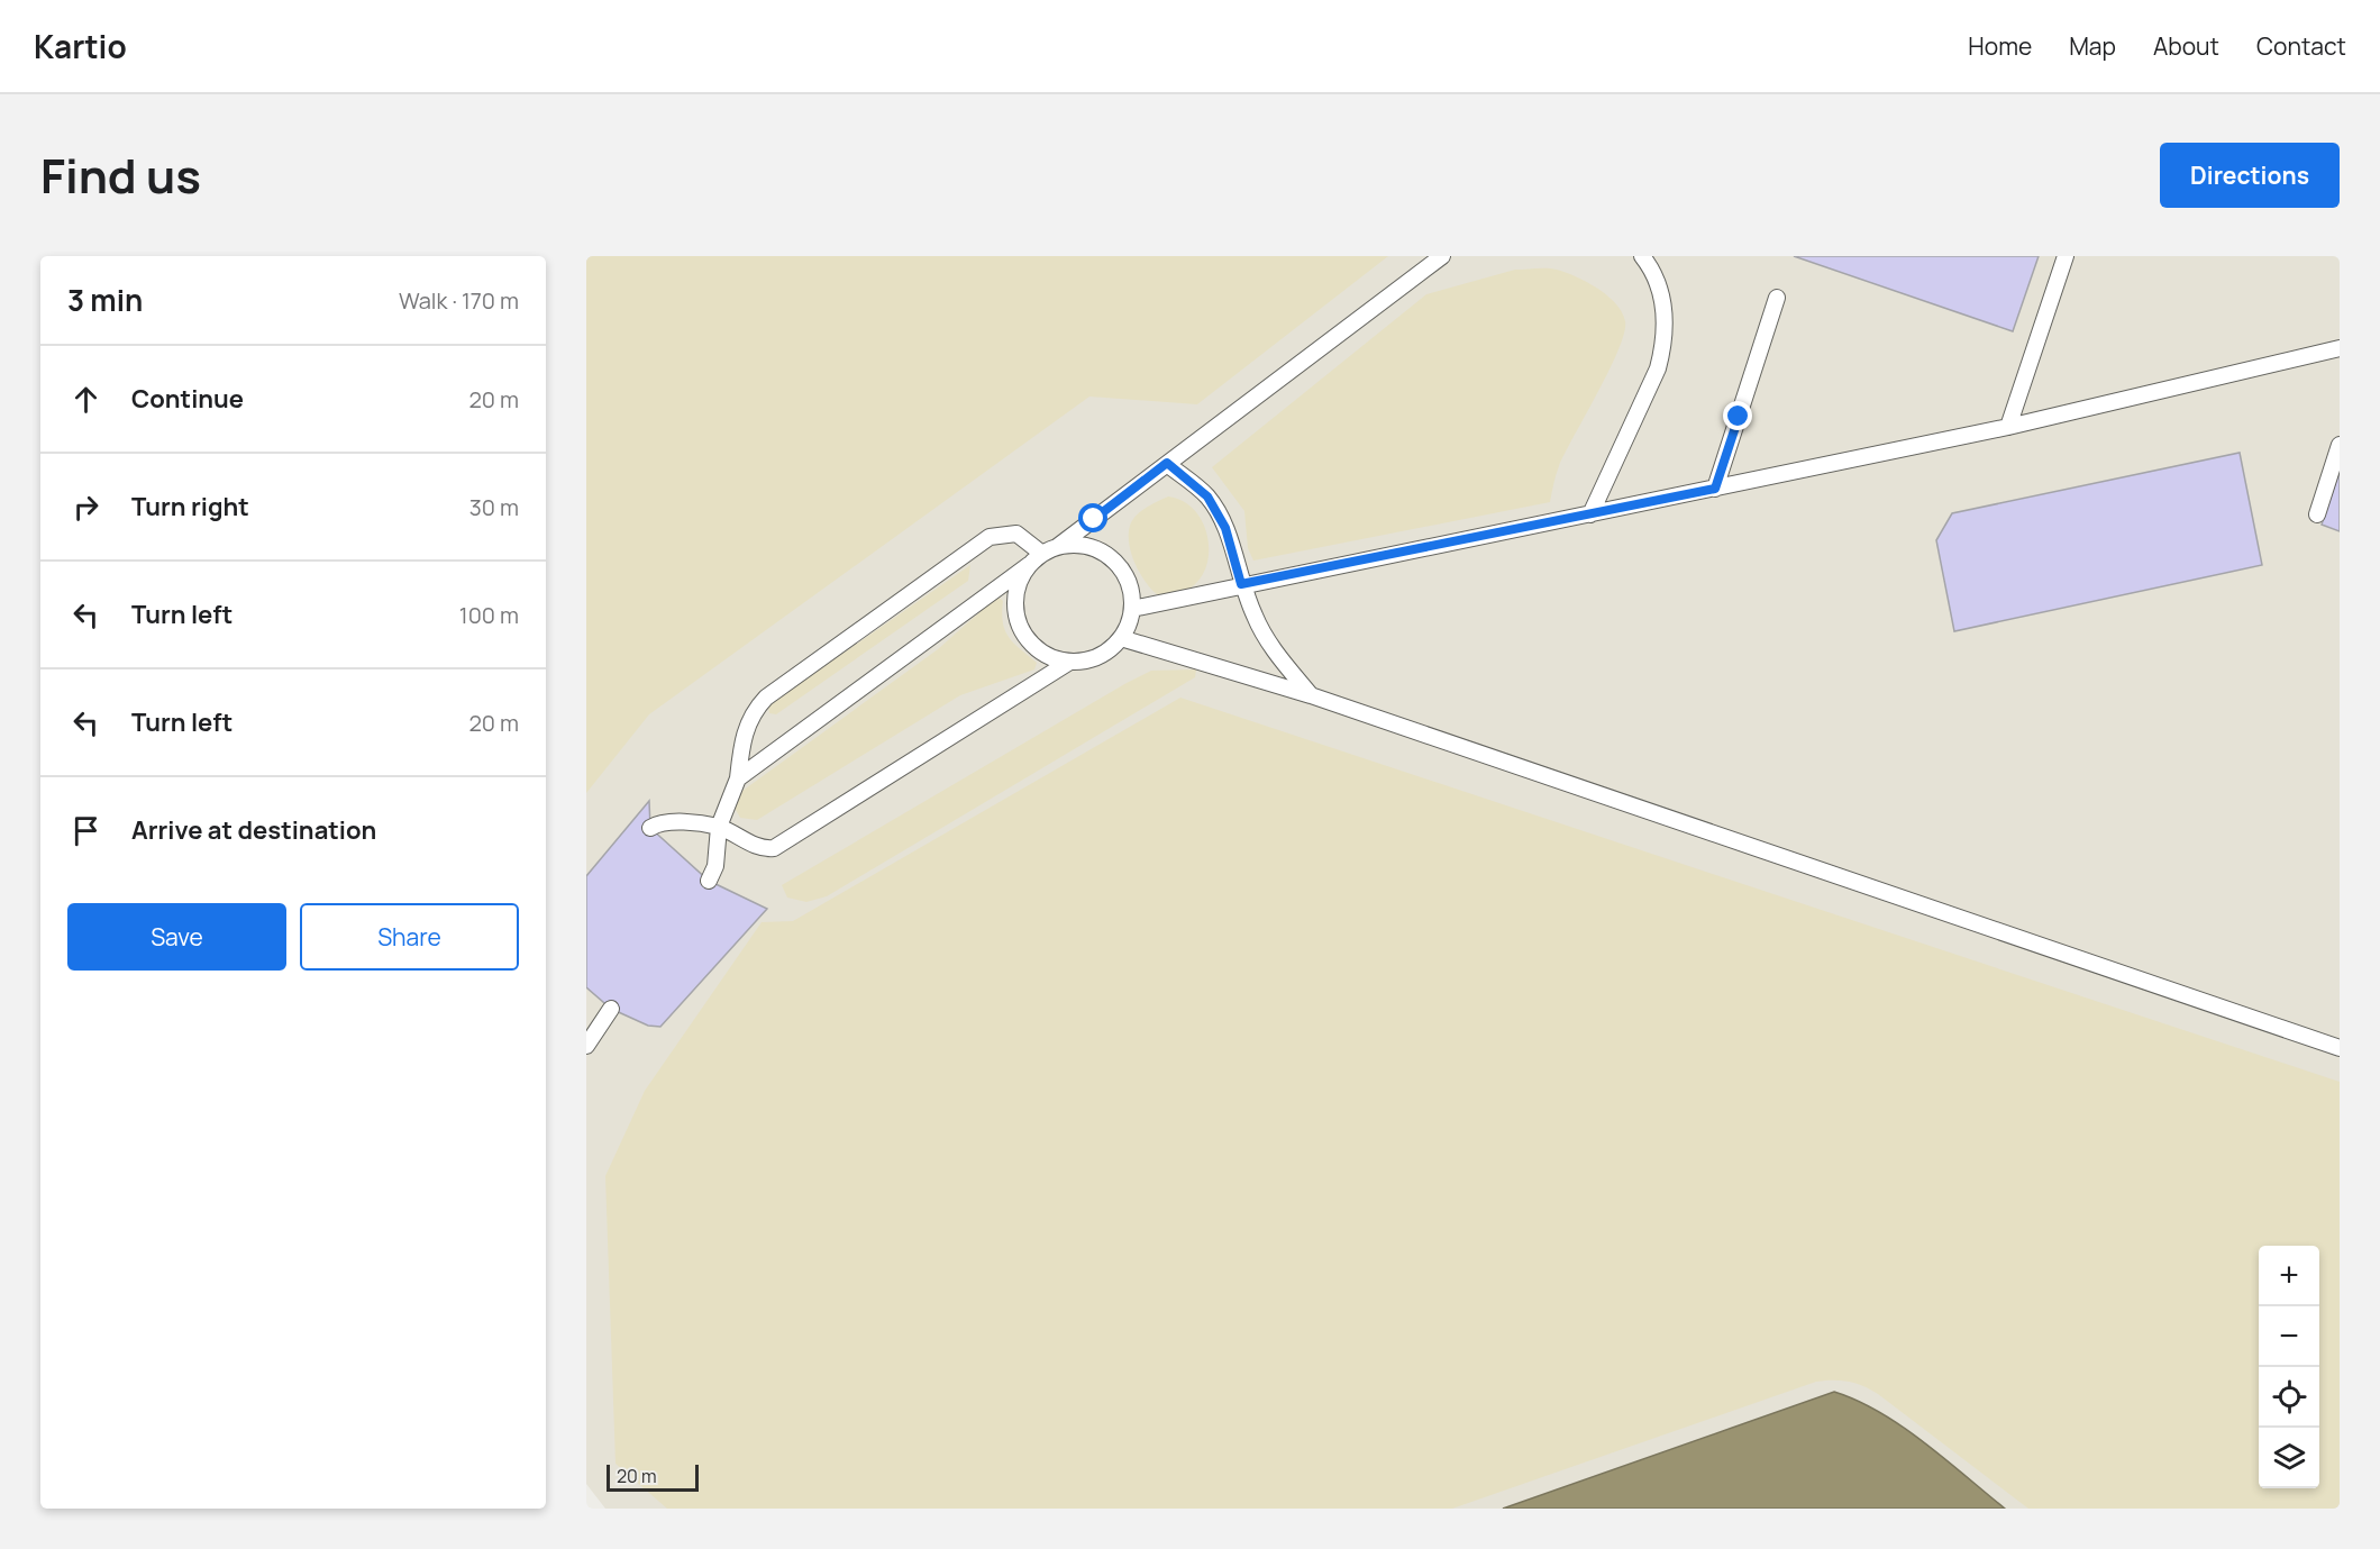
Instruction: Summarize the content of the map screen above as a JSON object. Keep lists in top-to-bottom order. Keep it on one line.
{"scale_bar":"20 m","page":{"header":"Kartio","nav":["Home","Map","About","Contact"],"title":"Find us","buttons":["Directions",["Save","Share"]],"heading":["3 min","Walk · 170 m"],"list":[["Continue","20 m"],["Turn right","30 m"],["Turn left","100 m"],["Turn left","20 m"],"Arrive at destination"],"map_buttons":["+","−"],"scale":"20 m"}}
